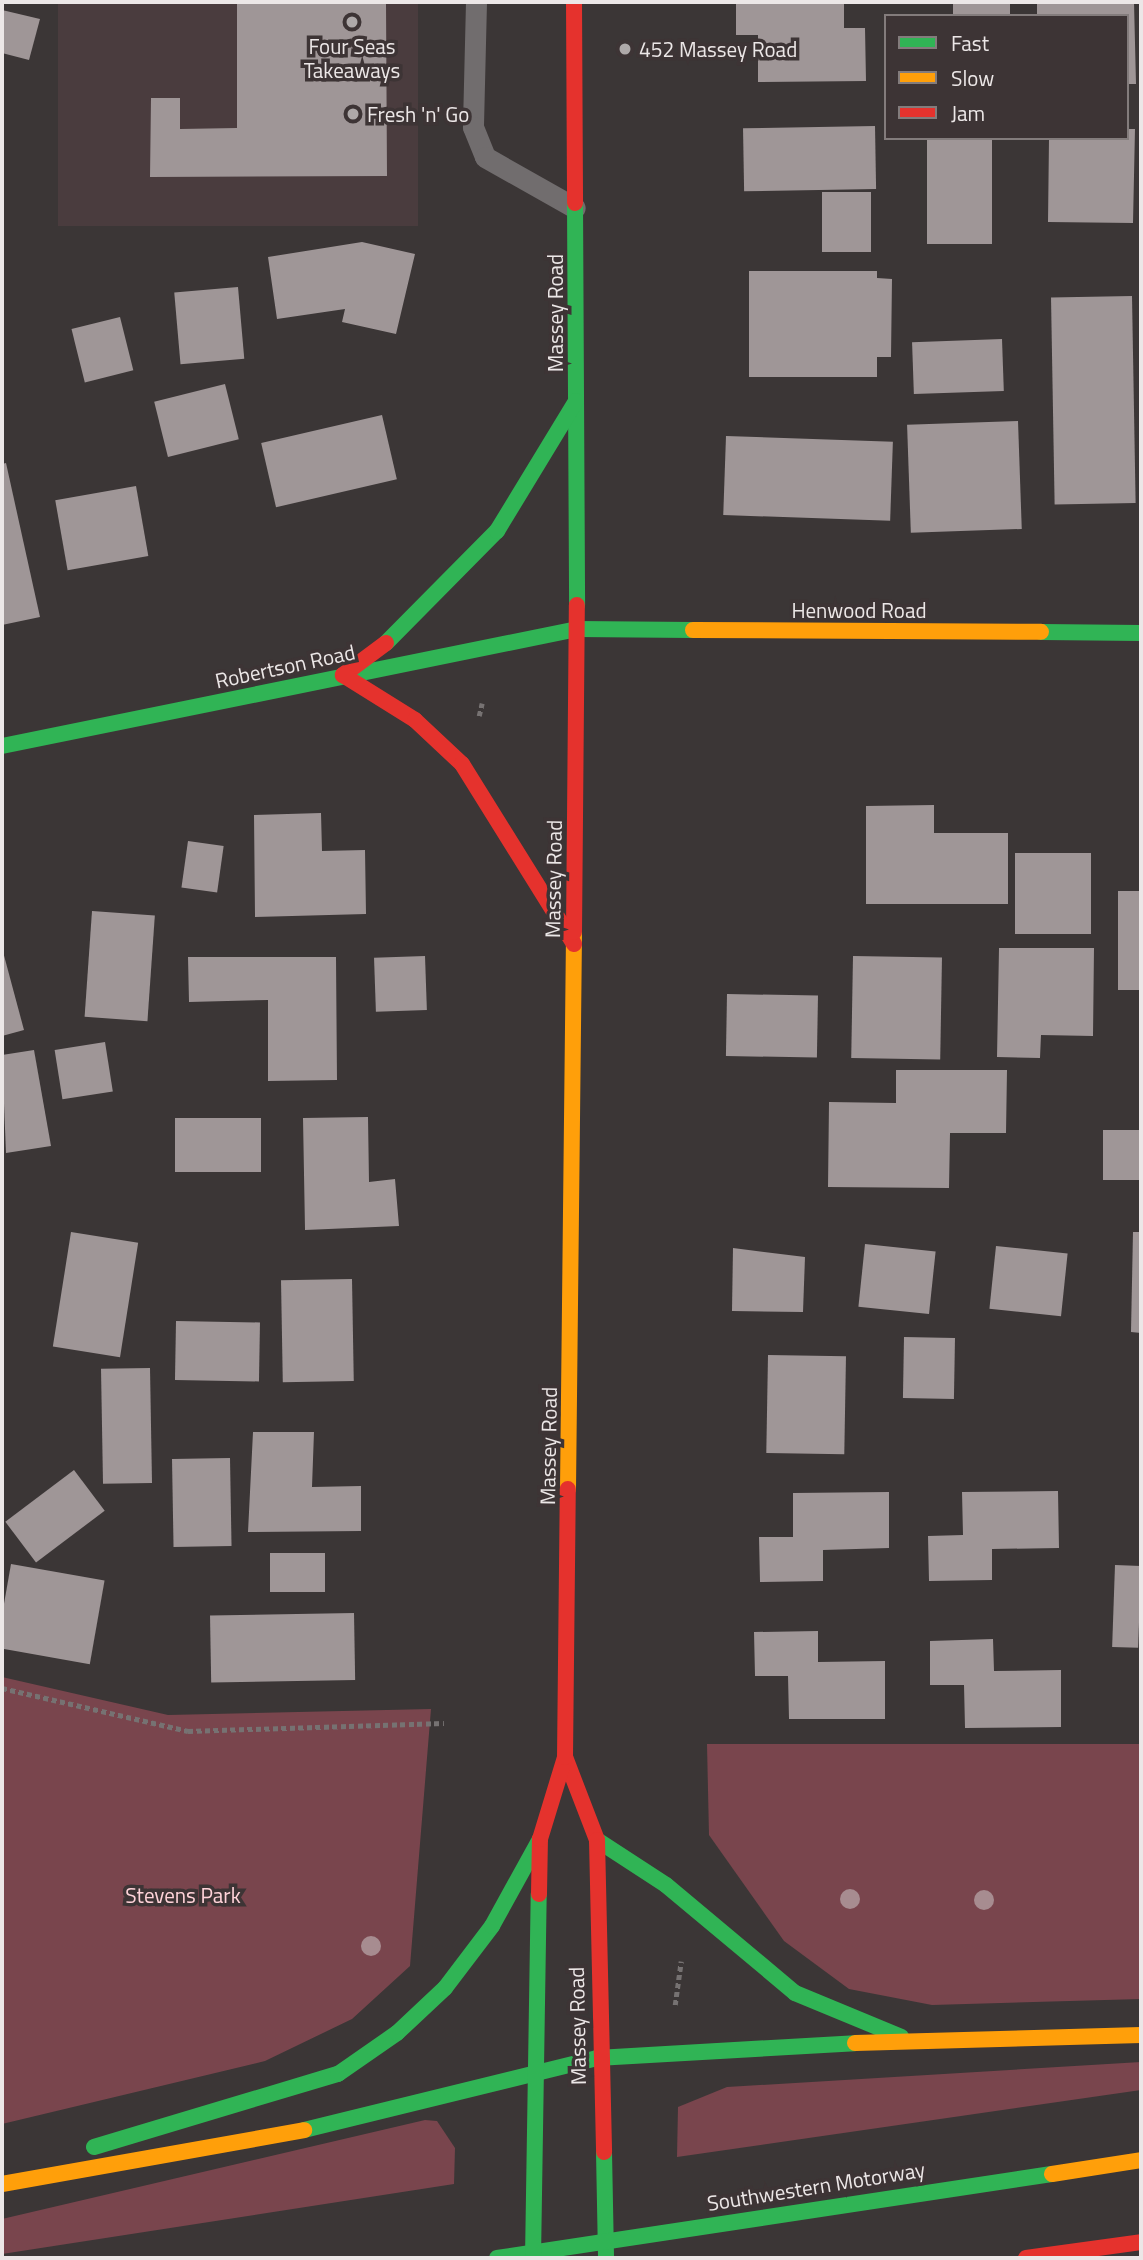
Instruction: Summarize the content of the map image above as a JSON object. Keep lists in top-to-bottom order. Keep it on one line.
{"streets":{"main road":["Massey Road","Henwood Road","Robertson Road","Southwestern Motorway"]},"crossings":[["Massey Road","Henwood Road"],["Massey Road","Robertson Road"],["Henwood Road","Robertson Road"]],"parks":["Stevens Park"],"places":["Four Seas Takeaways","452 Massey Road","Fresh 'n' Go"],"legend":["Fast","Slow","Jam"]}
